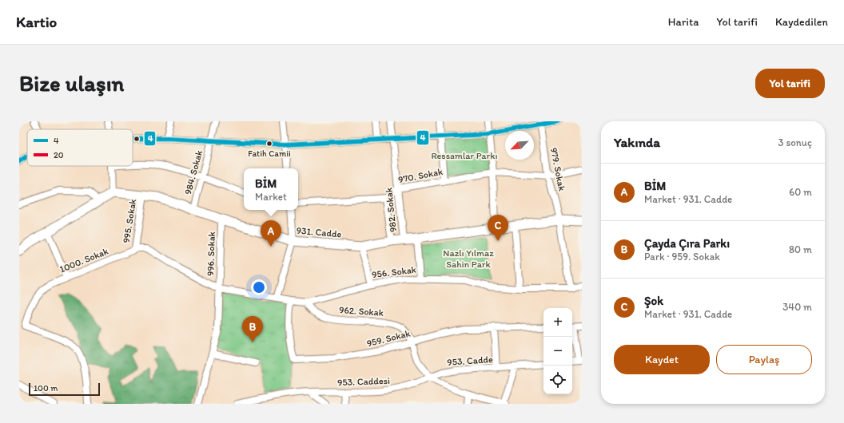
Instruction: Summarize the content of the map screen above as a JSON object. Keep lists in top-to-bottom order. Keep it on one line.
{"streets":{"main road":["931. Cadde"],"street":["979. Sokak","984. Sokak","970. Sokak","982. Sokak","995. Sokak","996. Sokak","1000. Sokak","956. Sokak","962. Sokak","959. Sokak","953. Cadde","953. Caddesi"]},"crossings":[["979. Sokak","970. Sokak"],["979. Sokak","931. Cadde"],["979. Sokak","956. Sokak"],["984. Sokak","931. Cadde"],["970. Sokak","982. Sokak"],["982. Sokak","931. Cadde"],["995. Sokak","931. Cadde"],["995. Sokak","1000. Sokak"],["931. Cadde","996. Sokak"],["996. Sokak","1000. Sokak"],["1000. Sokak","956. Sokak"],["1000. Sokak","962. Sokak"],["1000. Sokak","959. Sokak"],["956. Sokak","962. Sokak"],["962. Sokak","959. Sokak"],["953. Cadde","953. Caddesi"]],"parks":["Ressamlar Parkı","Nazlı Yılmaz Sahin Park"],"places":["Fatih Camii"],"lines":["transit line 4"],"legend":["4","20"],"scale_bar":"100 m","north":"bottom left","page":{"header":"Kartio","nav":["Harita","Yol tarifi","Kaydedilen"],"buttons":["Yol tarifi",["Kaydet","Paylaş"]],"title":"Bize ulaşın","heading":["Yakında","3 sonuç"],"list":[{"mark":"A","name":"BİM","note":"Market · 931. Cadde","value":"60 m"},{"mark":"B","name":"Çayda Çıra Parkı","note":"Park · 959. Sokak","value":"80 m"},{"mark":"C","name":"Şok","note":"Market · 931. Cadde","value":"340 m"}],"popup":["BİM","Market"],"pins":["C","A","B"],"map_buttons":["+","−"],"scale":"100 m"}}
